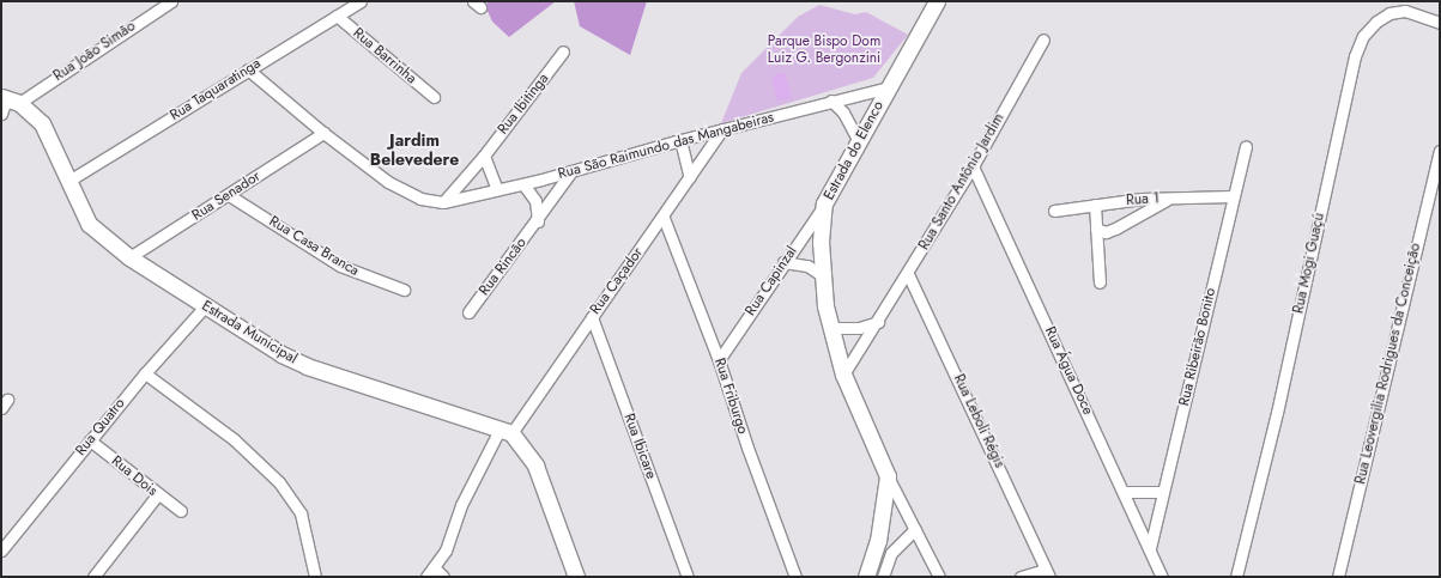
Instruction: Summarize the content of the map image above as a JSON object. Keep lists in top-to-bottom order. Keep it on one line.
{"streets":{"street":["Rua João Simão","Rua Barrinha","Rua Taquaratinga","Rua Ibitinga","Rua São Raimundo das Mangabeiras","Estrada do Elenco","Rua Santo Antônio Jardim","Rua Senador","Rua 1","Rua Casa Branca","Rua Mogi Guaçú","Rua Rincão","Rua Caçador","Rua Capinzal","Estrada Municipal","Rua Ribeirão Bonito","Rua Leovergilia Rodrigues da Conceição","Rua Água Doce","Rua Friburgo","Rua Leboli Régis","Rua Quatro","Rua Ibicare","Rua Dois"]},"crossings":[["Rua João Simão","Estrada Municipal"],["Rua Barrinha","Rua Taquaratinga"],["Rua Taquaratinga","Estrada Municipal"],["Rua Ibitinga","Rua São Raimundo das Mangabeiras"],["Rua São Raimundo das Mangabeiras","Estrada do Elenco"],["Rua São Raimundo das Mangabeiras","Rua Rincão"],["Rua São Raimundo das Mangabeiras","Rua Caçador"],["Estrada do Elenco","Rua Santo Antônio Jardim"],["Estrada do Elenco","Rua Capinzal"],["Rua Santo Antônio Jardim","Rua Água Doce"],["Rua Santo Antônio Jardim","Rua Leboli Régis"],["Rua Senador","Rua Casa Branca"],["Rua Senador","Estrada Municipal"],["Rua 1","Rua Ribeirão Bonito"],["Rua Caçador","Estrada Municipal"],["Rua Caçador","Rua Friburgo"],["Rua Caçador","Rua Ibicare"],["Rua Capinzal","Rua Friburgo"],["Estrada Municipal","Rua Quatro"],["Rua Ribeirão Bonito","Rua Água Doce"],["Rua Quatro","Rua Dois"]],"districts":["Jardim Belevedere"],"parks":["Parque Bispo Dom Luiz G. Bergonzini"]}
